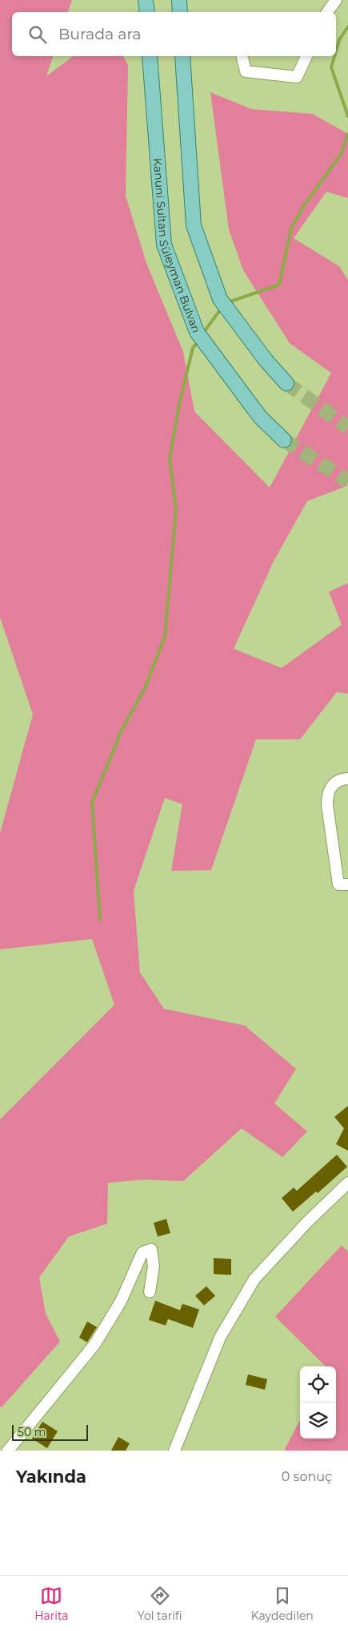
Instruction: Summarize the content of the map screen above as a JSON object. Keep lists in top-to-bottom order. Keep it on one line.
{"streets":{"main road":["Kanuni Sultan Süleyman Bulvarı"]},"scale_bar":"50 m","page":{"search":"Burada ara","scale":"50 m","heading":["Yakında","0 sonuç"],"nav":["Harita","Yol tarifi","Kaydedilen"]}}
